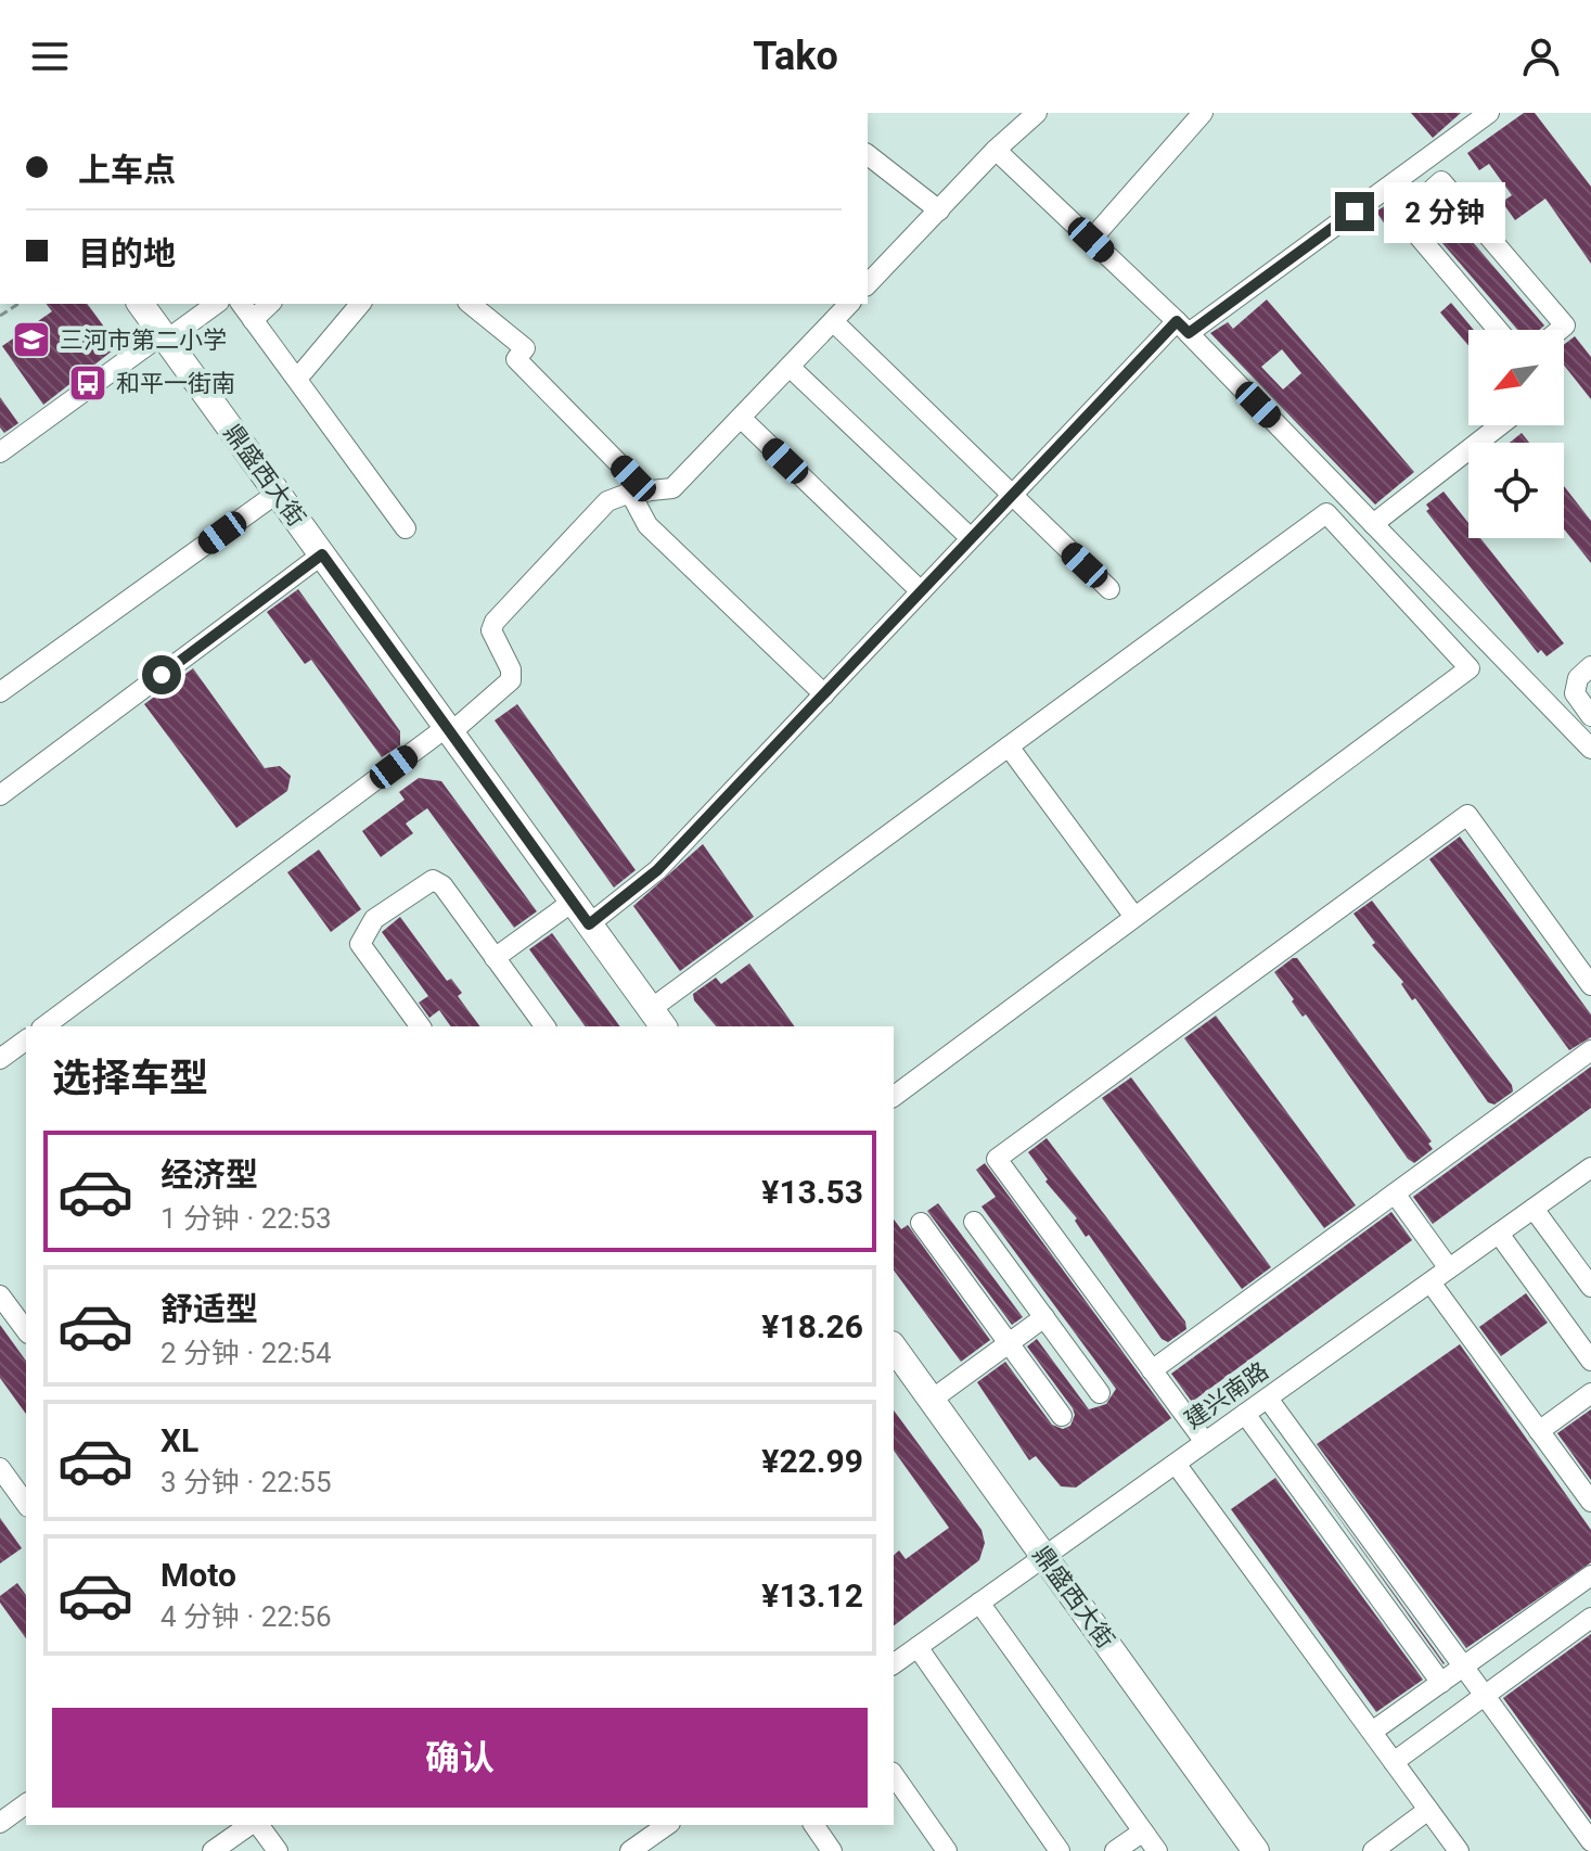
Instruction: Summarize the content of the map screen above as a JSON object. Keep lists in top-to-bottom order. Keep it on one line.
{"streets":{"main road":["鼎盛西大街"],"street":["建兴南路"]},"crossings":[["鼎盛西大街","建兴南路"]],"places":{"school or university":["三河市第二小学"],"bus stop":["和平一街南"]},"north":"bottom left","page":{"header":"Tako","banner":["上车点","目的地"],"bubble":"2 分钟","heading":"选择车型","list":[{"name":"经济型","note":"1 分钟 · 22:53","value":"¥13.53"},{"name":"舒适型","note":"2 分钟 · 22:54","value":"¥18.26"},{"name":"XL","note":"3 分钟 · 22:55","value":"¥22.99"},{"name":"Moto","note":"4 分钟 · 22:56","value":"¥13.12"}],"buttons":"确认"}}
